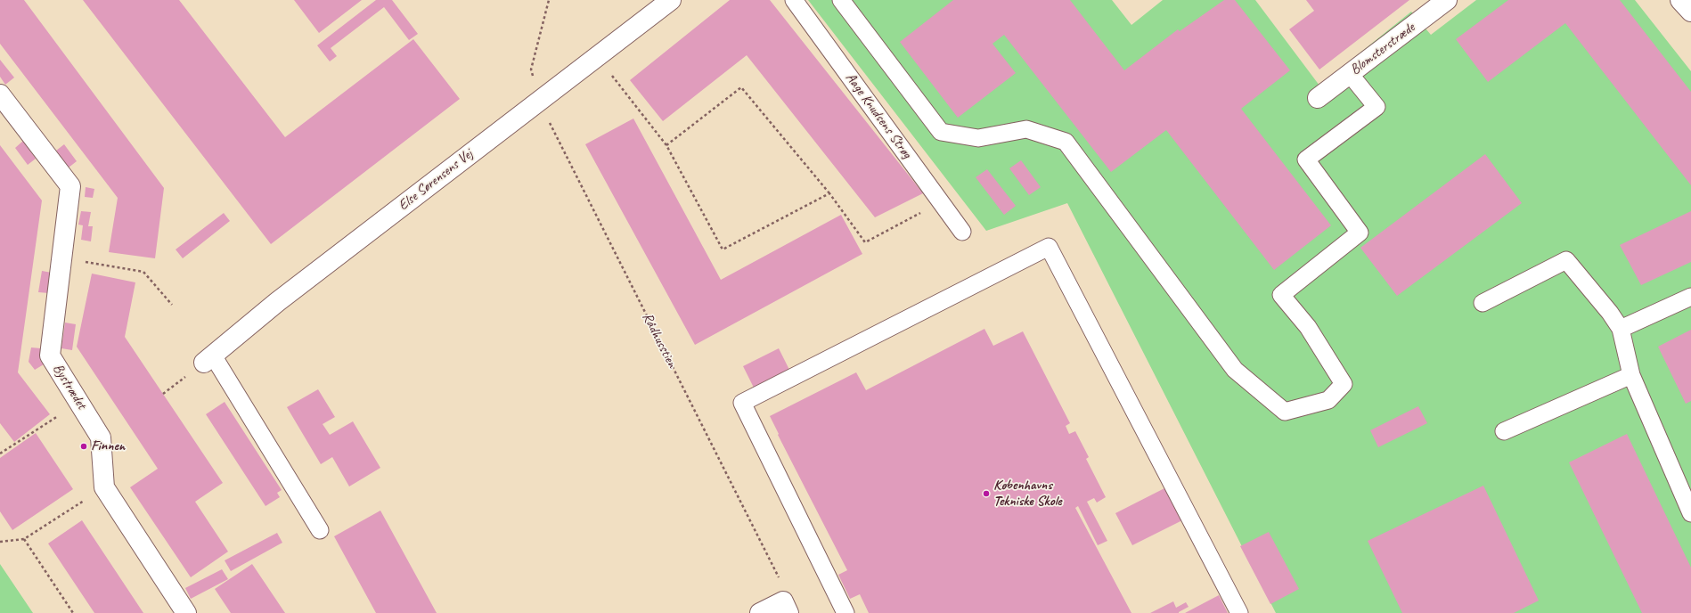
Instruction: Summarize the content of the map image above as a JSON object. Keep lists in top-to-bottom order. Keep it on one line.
{"streets":{"street":["Blomsterstræde","Else Sørensens Vej","Bystrædet"],"lane":["Aage Knudsens Strøg"],"path":["Rådhusstien"]},"crossings":[["Else Sørensens Vej","Rådhusstien"]],"places":["Finnen","Københavns Tekniske Skole"]}
